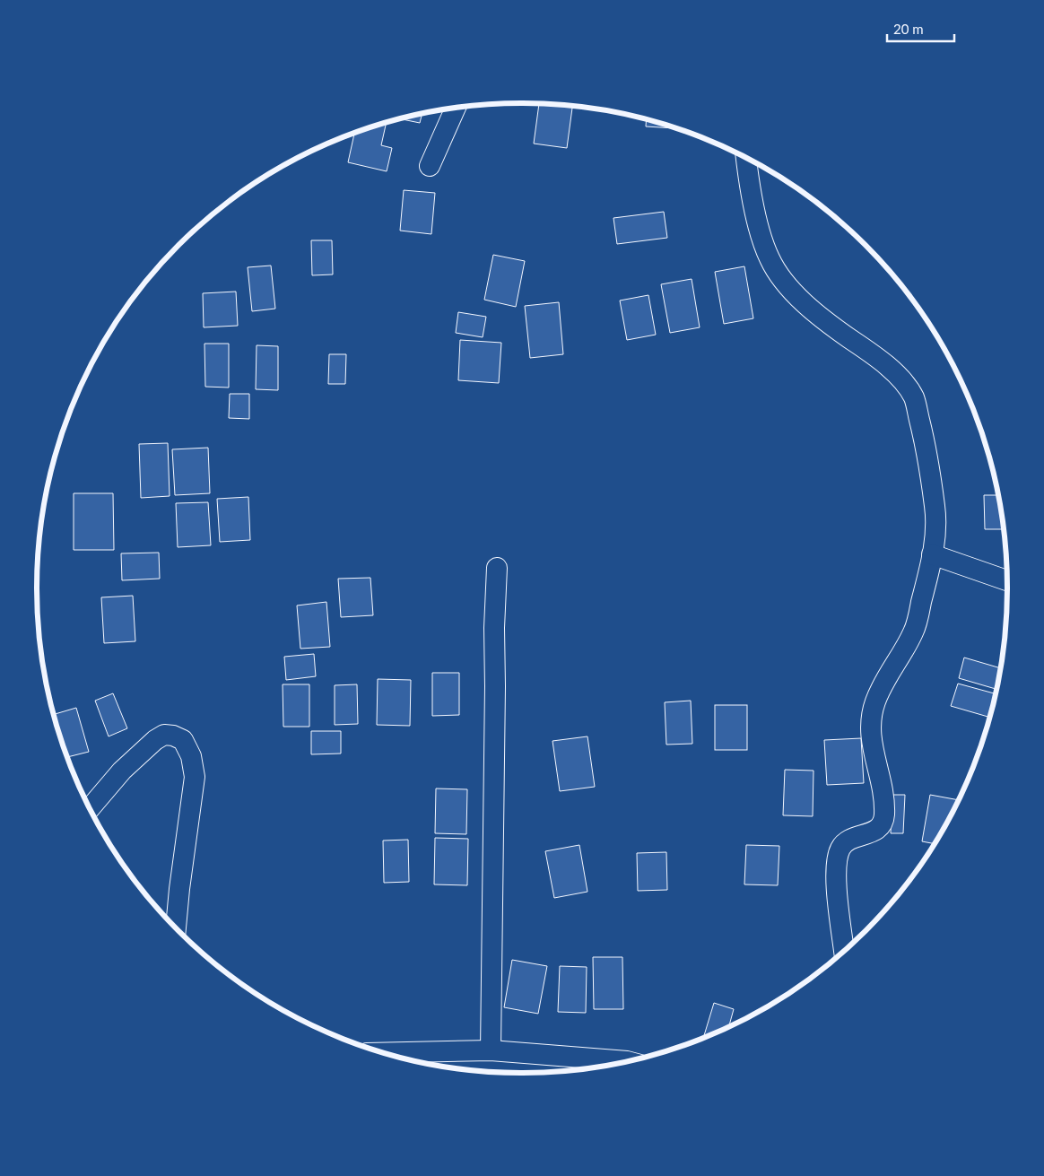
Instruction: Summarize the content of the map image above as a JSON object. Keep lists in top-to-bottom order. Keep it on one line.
{"scale_bar":"20 m"}
